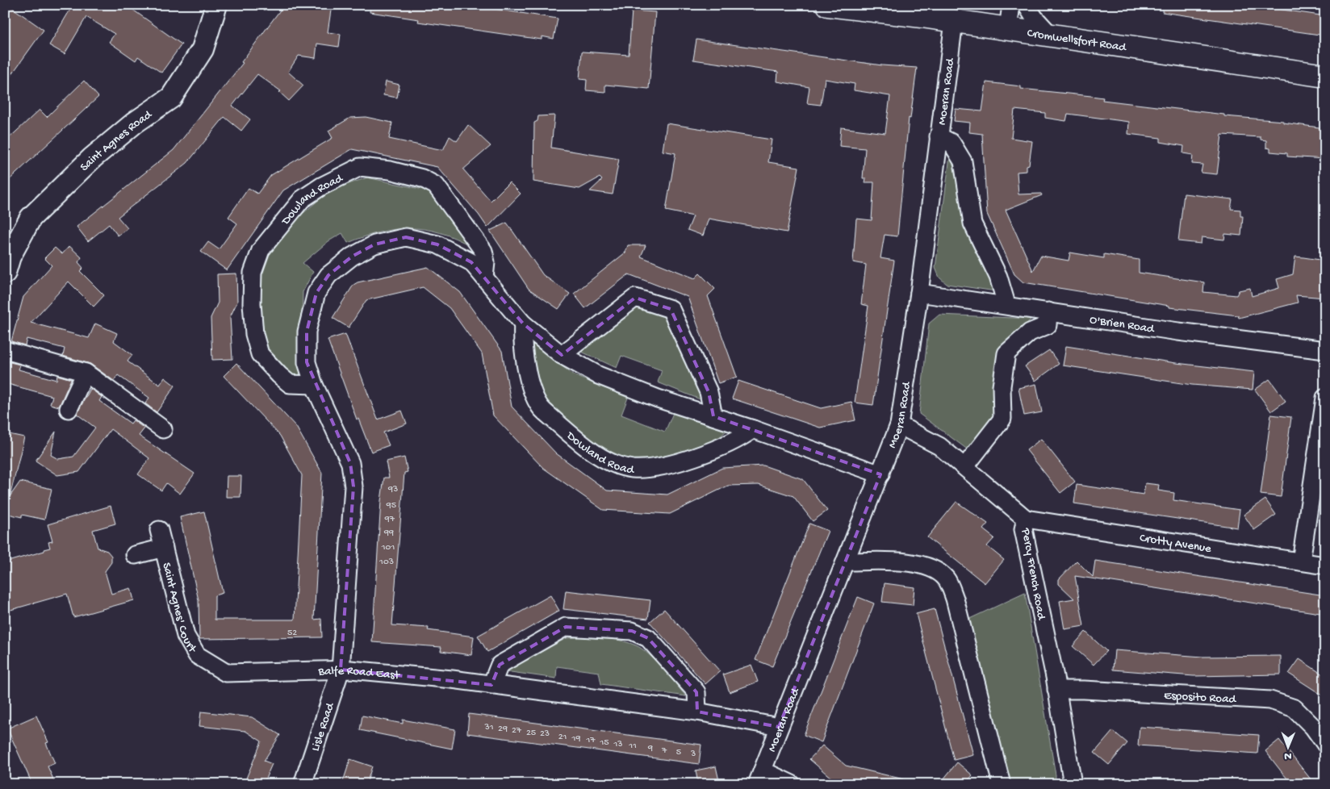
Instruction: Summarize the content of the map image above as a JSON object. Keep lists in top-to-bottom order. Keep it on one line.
{"streets":{"main road":["Cromwellsfort Road"],"street":["Moeran Road","Saint Agnes Road","Dowland Road","O'Brien Road","Crotty Avenue","Percy French Road","Saint Agnes' Court","Balfe Road East","Esposito Road","Lisle Road"]},"crossings":[["Cromwellsfort Road","Moeran Road"],["Moeran Road","O'Brien Road"],["Moeran Road","Percy French Road"],["Moeran Road","Balfe Road East"],["Crotty Avenue","Percy French Road"],["Percy French Road","Esposito Road"],["Saint Agnes' Court","Balfe Road East"],["Balfe Road East","Lisle Road"]],"house_numbers":["93","95","97","99","101","103","52","31","29","27","25","23","21","19","17","15","13","11","9","7","5","3"],"north":"bottom"}
